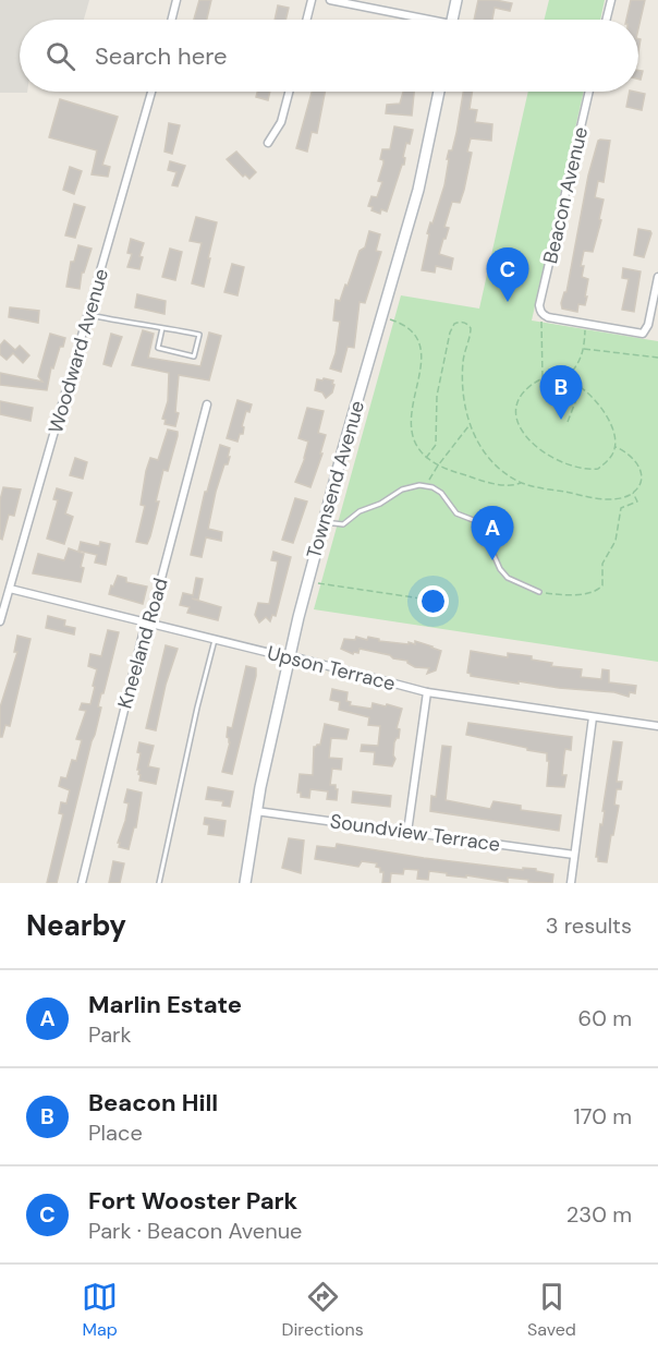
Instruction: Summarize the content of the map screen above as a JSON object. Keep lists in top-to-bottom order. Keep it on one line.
{"streets":{"main road":["Townsend Avenue"],"street":["Beacon Avenue","Woodward Avenue","Kneeland Road","Upson Terrace","Soundview Terrace"]},"crossings":[["Woodward Avenue","Upson Terrace"],["Townsend Avenue","Upson Terrace"],["Townsend Avenue","Soundview Terrace"],["Kneeland Road","Upson Terrace"]],"page":{"search":"Search here","pins":["C","B","A"],"heading":["Nearby","3 results"],"list":[{"mark":"A","name":"Marlin Estate","note":"Park","value":"60 m"},{"mark":"B","name":"Beacon Hill","note":"Place","value":"170 m"},{"mark":"C","name":"Fort Wooster Park","note":"Park · Beacon Avenue","value":"230 m"}],"nav":["Map","Directions","Saved"]}}
